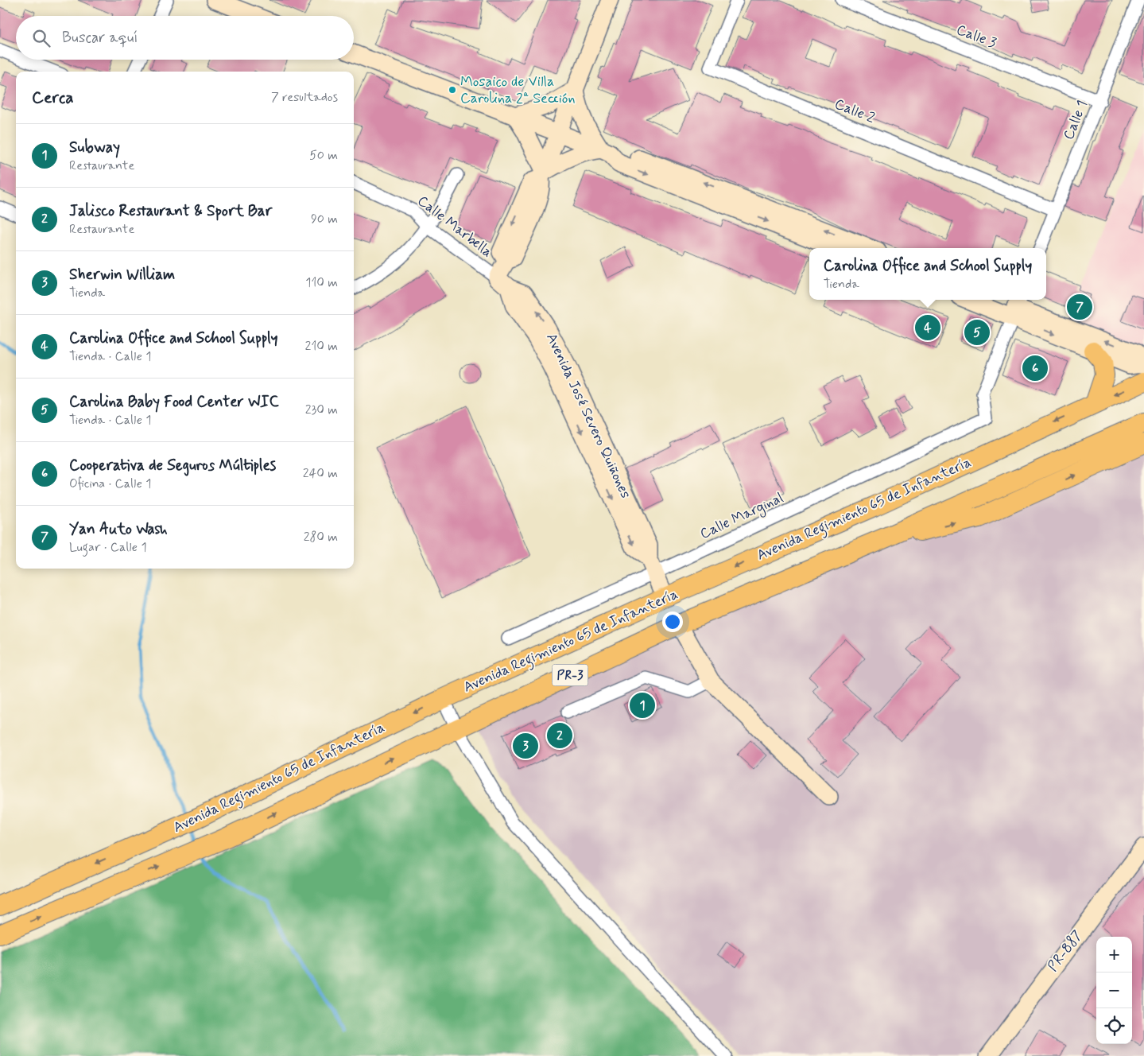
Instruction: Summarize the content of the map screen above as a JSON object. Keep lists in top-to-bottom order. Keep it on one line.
{"streets":{"main road":["Avenida Regimiento 65 de Infantería","PR-3"],"street":["Calle 3","Calle 2","Calle 1","Calle Marbella","Avenida José Severo Quiñones","Calle Marginal","PR-887"]},"crossings":[["Calle 3","Calle 1"],["Calle 2","Calle 1"],["Calle Marbella","Avenida José Severo Quiñones"],["Avenida José Severo Quiñones","Avenida Regimiento 65 de Infantería"],["Avenida José Severo Quiñones","Calle Marginal"]],"places":["Mosaico de Villa Carolina 2ª Sección"],"page":{"search":"Buscar aquí","heading":["Cerca","7 resultados"],"list":[{"mark":"1","name":"Subway","note":"Restaurante","value":"50 m"},{"mark":"2","name":"Jalisco Restaurant & Sport Bar","note":"Restaurante","value":"90 m"},{"mark":"3","name":"Sherwin William","note":"Tienda","value":"110 m"},{"mark":"4","name":"Carolina Office and School Supply","note":"Tienda · Calle 1","value":"210 m"},{"mark":"5","name":"Carolina Baby Food Center WIC","note":"Tienda · Calle 1","value":"230 m"},{"mark":"6","name":"Cooperativa de Seguros Múltiples","note":"Oficina · Calle 1","value":"240 m"},{"mark":"7","name":"Yan Auto Wash","note":"Lugar · Calle 1","value":"280 m"}],"popup":["Carolina Office and School Supply","Tienda"],"pins":["7","4","5","6","1","2","3"],"map_buttons":["+","−"]}}
